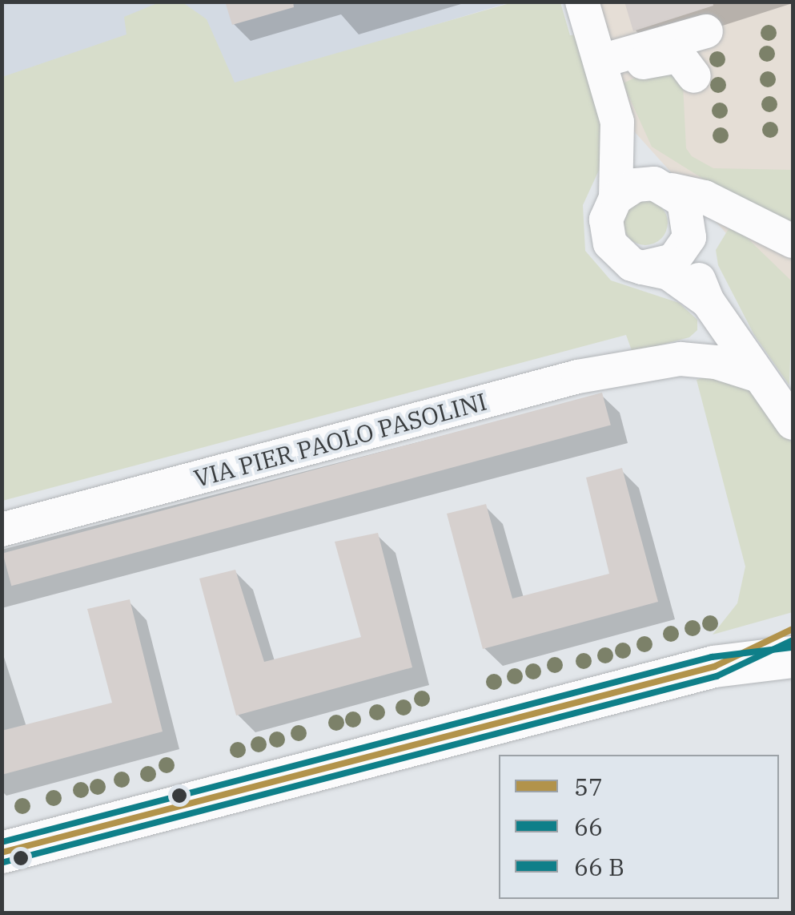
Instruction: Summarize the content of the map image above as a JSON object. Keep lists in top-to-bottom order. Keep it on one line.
{"streets":{"street":["VIA PIER PAOLO PASOLINI"]},"lines":["transit line 57","transit line 66"],"legend":["57","66","66 B"]}
